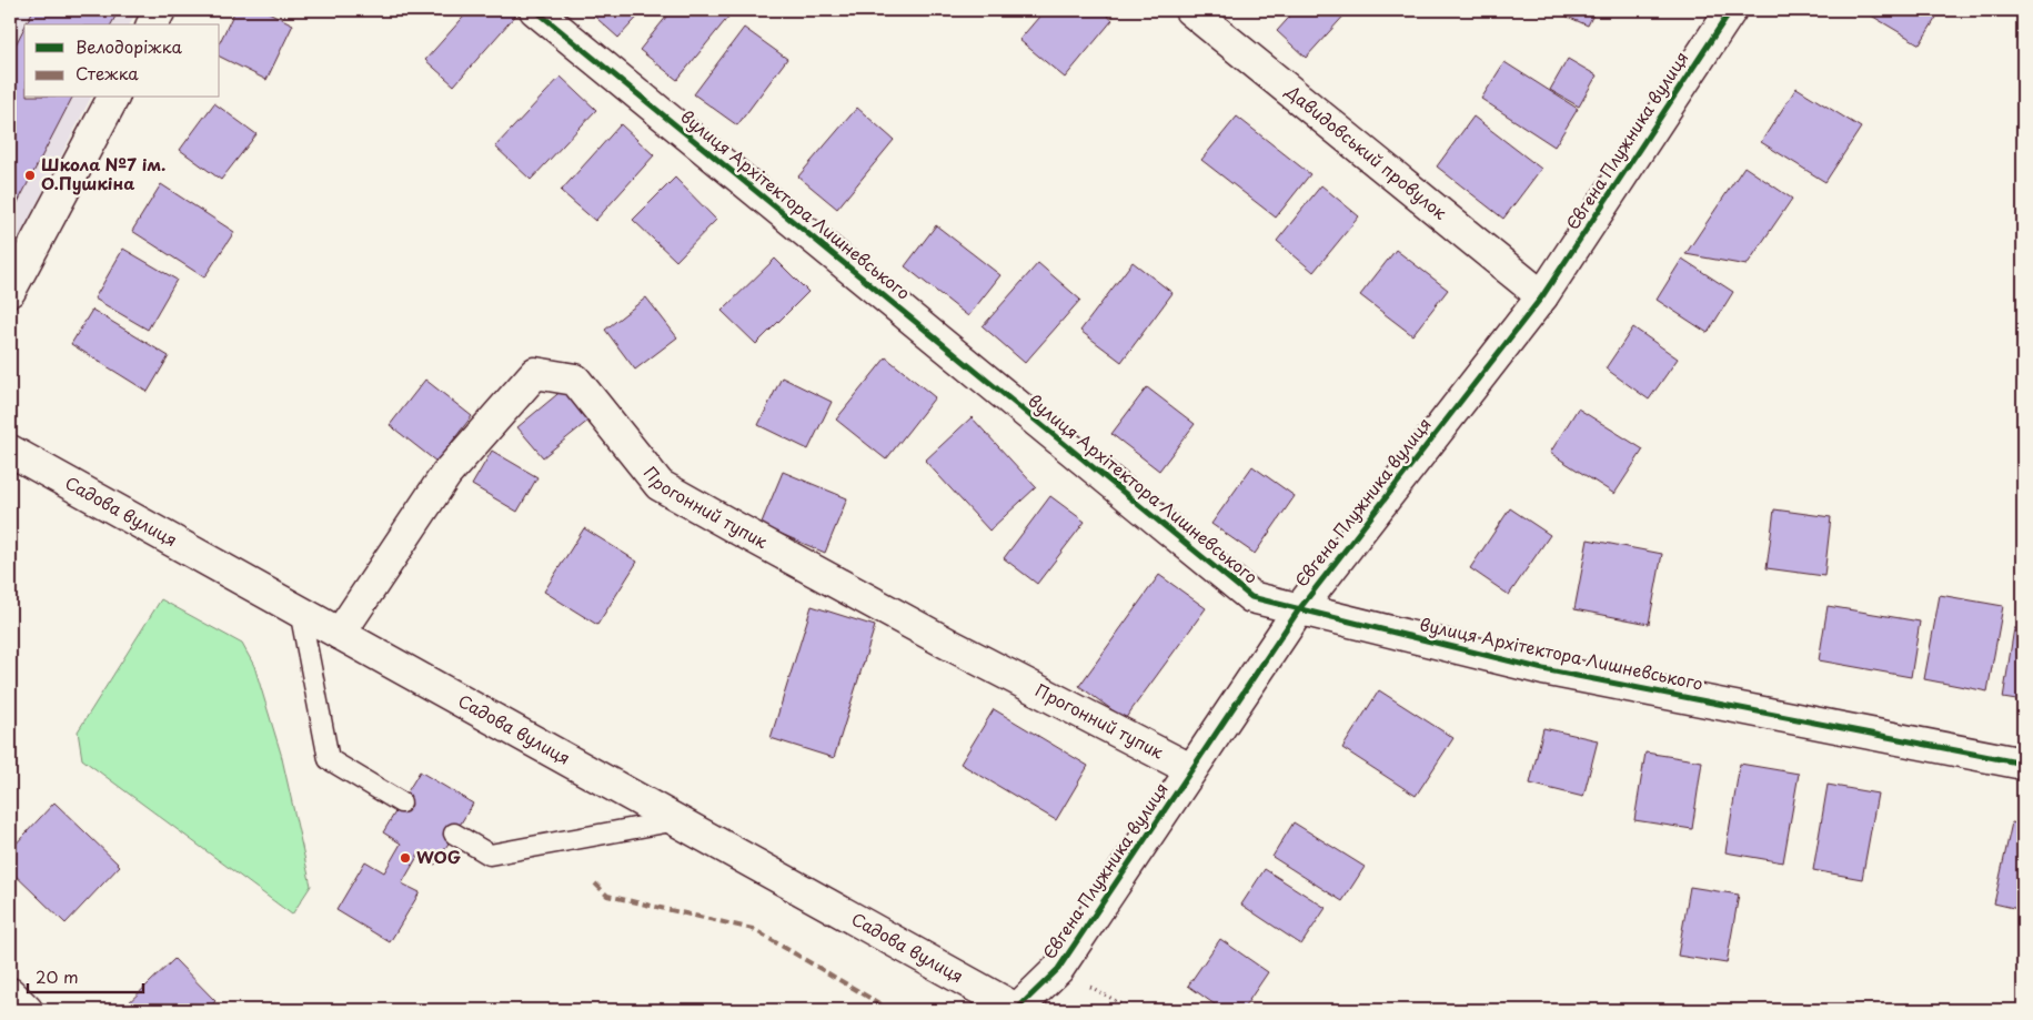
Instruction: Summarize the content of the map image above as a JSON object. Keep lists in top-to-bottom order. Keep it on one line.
{"streets":{"street":["Євгена Плужника вулиця","Давидовський провулок","вулиця Архітектора Лишневського","Прогонний тупик","Садова вулиця"]},"crossings":[["Євгена Плужника вулиця","Давидовський провулок"],["Євгена Плужника вулиця","вулиця Архітектора Лишневського"],["Євгена Плужника вулиця","Прогонний тупик"],["Євгена Плужника вулиця","Садова вулиця"],["Прогонний тупик","Садова вулиця"]],"places":["Школа №7 ім. О.Пушкіна","WOG"],"legend":["Велодоріжка","Стежка"],"scale_bar":"20 m"}
